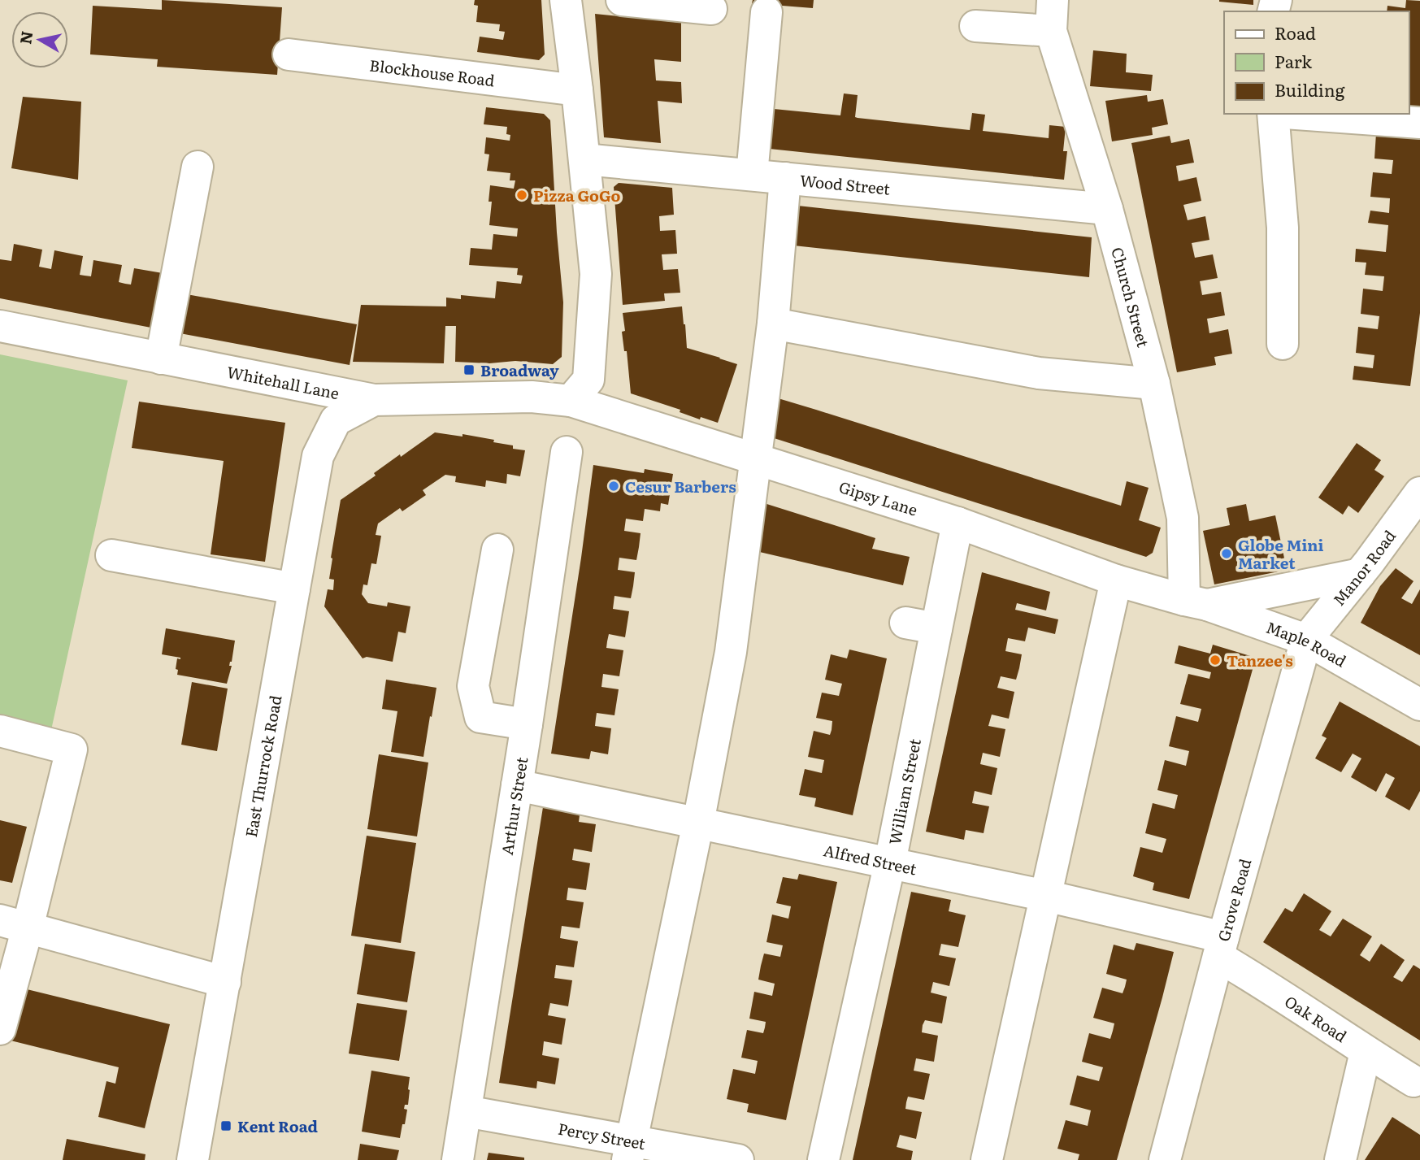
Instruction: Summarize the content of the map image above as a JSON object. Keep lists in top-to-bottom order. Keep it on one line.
{"streets":{"street":["Blockhouse Road","Wood Street","Church Street","Whitehall Lane","Gipsy Lane","Manor Road","Maple Road","East Thurrock Road","William Street","Arthur Street","Alfred Street","Grove Road","Oak Road","Percy Street"]},"crossings":[["Wood Street","Church Street"],["Church Street","Gipsy Lane"],["Church Street","Maple Road"],["Whitehall Lane","Gipsy Lane"],["Whitehall Lane","East Thurrock Road"],["Gipsy Lane","Maple Road"],["Gipsy Lane","William Street"],["Manor Road","Maple Road"],["Manor Road","Grove Road"],["Maple Road","Grove Road"],["William Street","Alfred Street"],["Arthur Street","Alfred Street"],["Arthur Street","Percy Street"],["Alfred Street","Grove Road"],["Alfred Street","Oak Road"],["Grove Road","Oak Road"]],"places":{"other":["Pizza GoGo","Cesur Barbers","Globe Mini Market","Tanzee's"],"transit":["Broadway","Kent Road"]},"legend":["Road","Park","Building"],"north":"left"}
